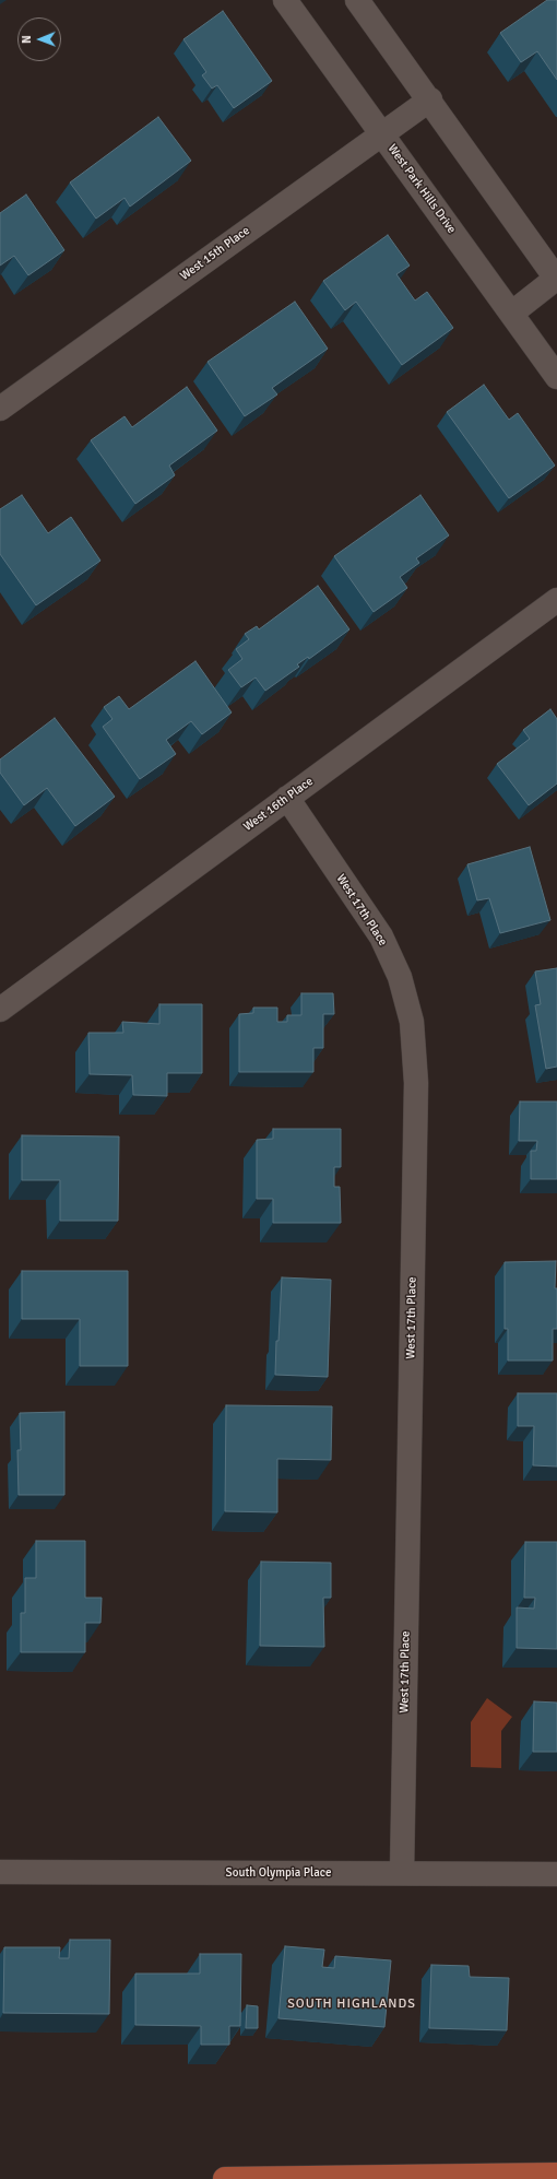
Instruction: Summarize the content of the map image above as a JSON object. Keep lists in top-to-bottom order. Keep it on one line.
{"streets":{"street":["West Park Hills Drive","West 15th Place","West 16th Place","West 17th Place","South Olympia Place"]},"crossings":[["West Park Hills Drive","West 15th Place"],["West 16th Place","West 17th Place"],["West 17th Place","South Olympia Place"]],"districts":["SOUTH HIGHLANDS"],"north":"left"}
